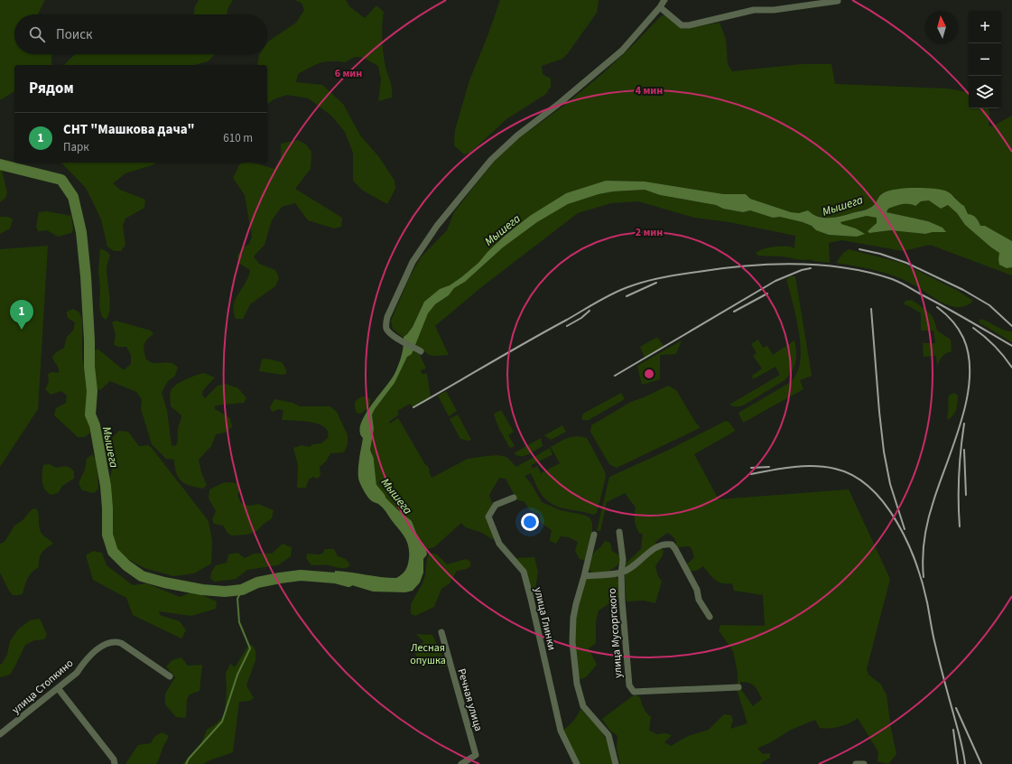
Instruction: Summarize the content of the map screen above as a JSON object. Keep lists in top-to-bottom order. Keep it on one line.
{"streets":{"street":["улица Глинки","улица Мусоргского","улица Стопкино","Речная улица"]},"water":["Мышега"],"parks":["Лесная опушка"],"north":"top","page":{"map_buttons":["+","−"],"search":"Поиск","heading":"Рядом","list":[{"mark":"1","name":"СНТ \"Машкова дача\"","note":"Парк","value":"610 m"}],"pins":"1"},"rings":["6 мин","4 мин","2 мин"]}
